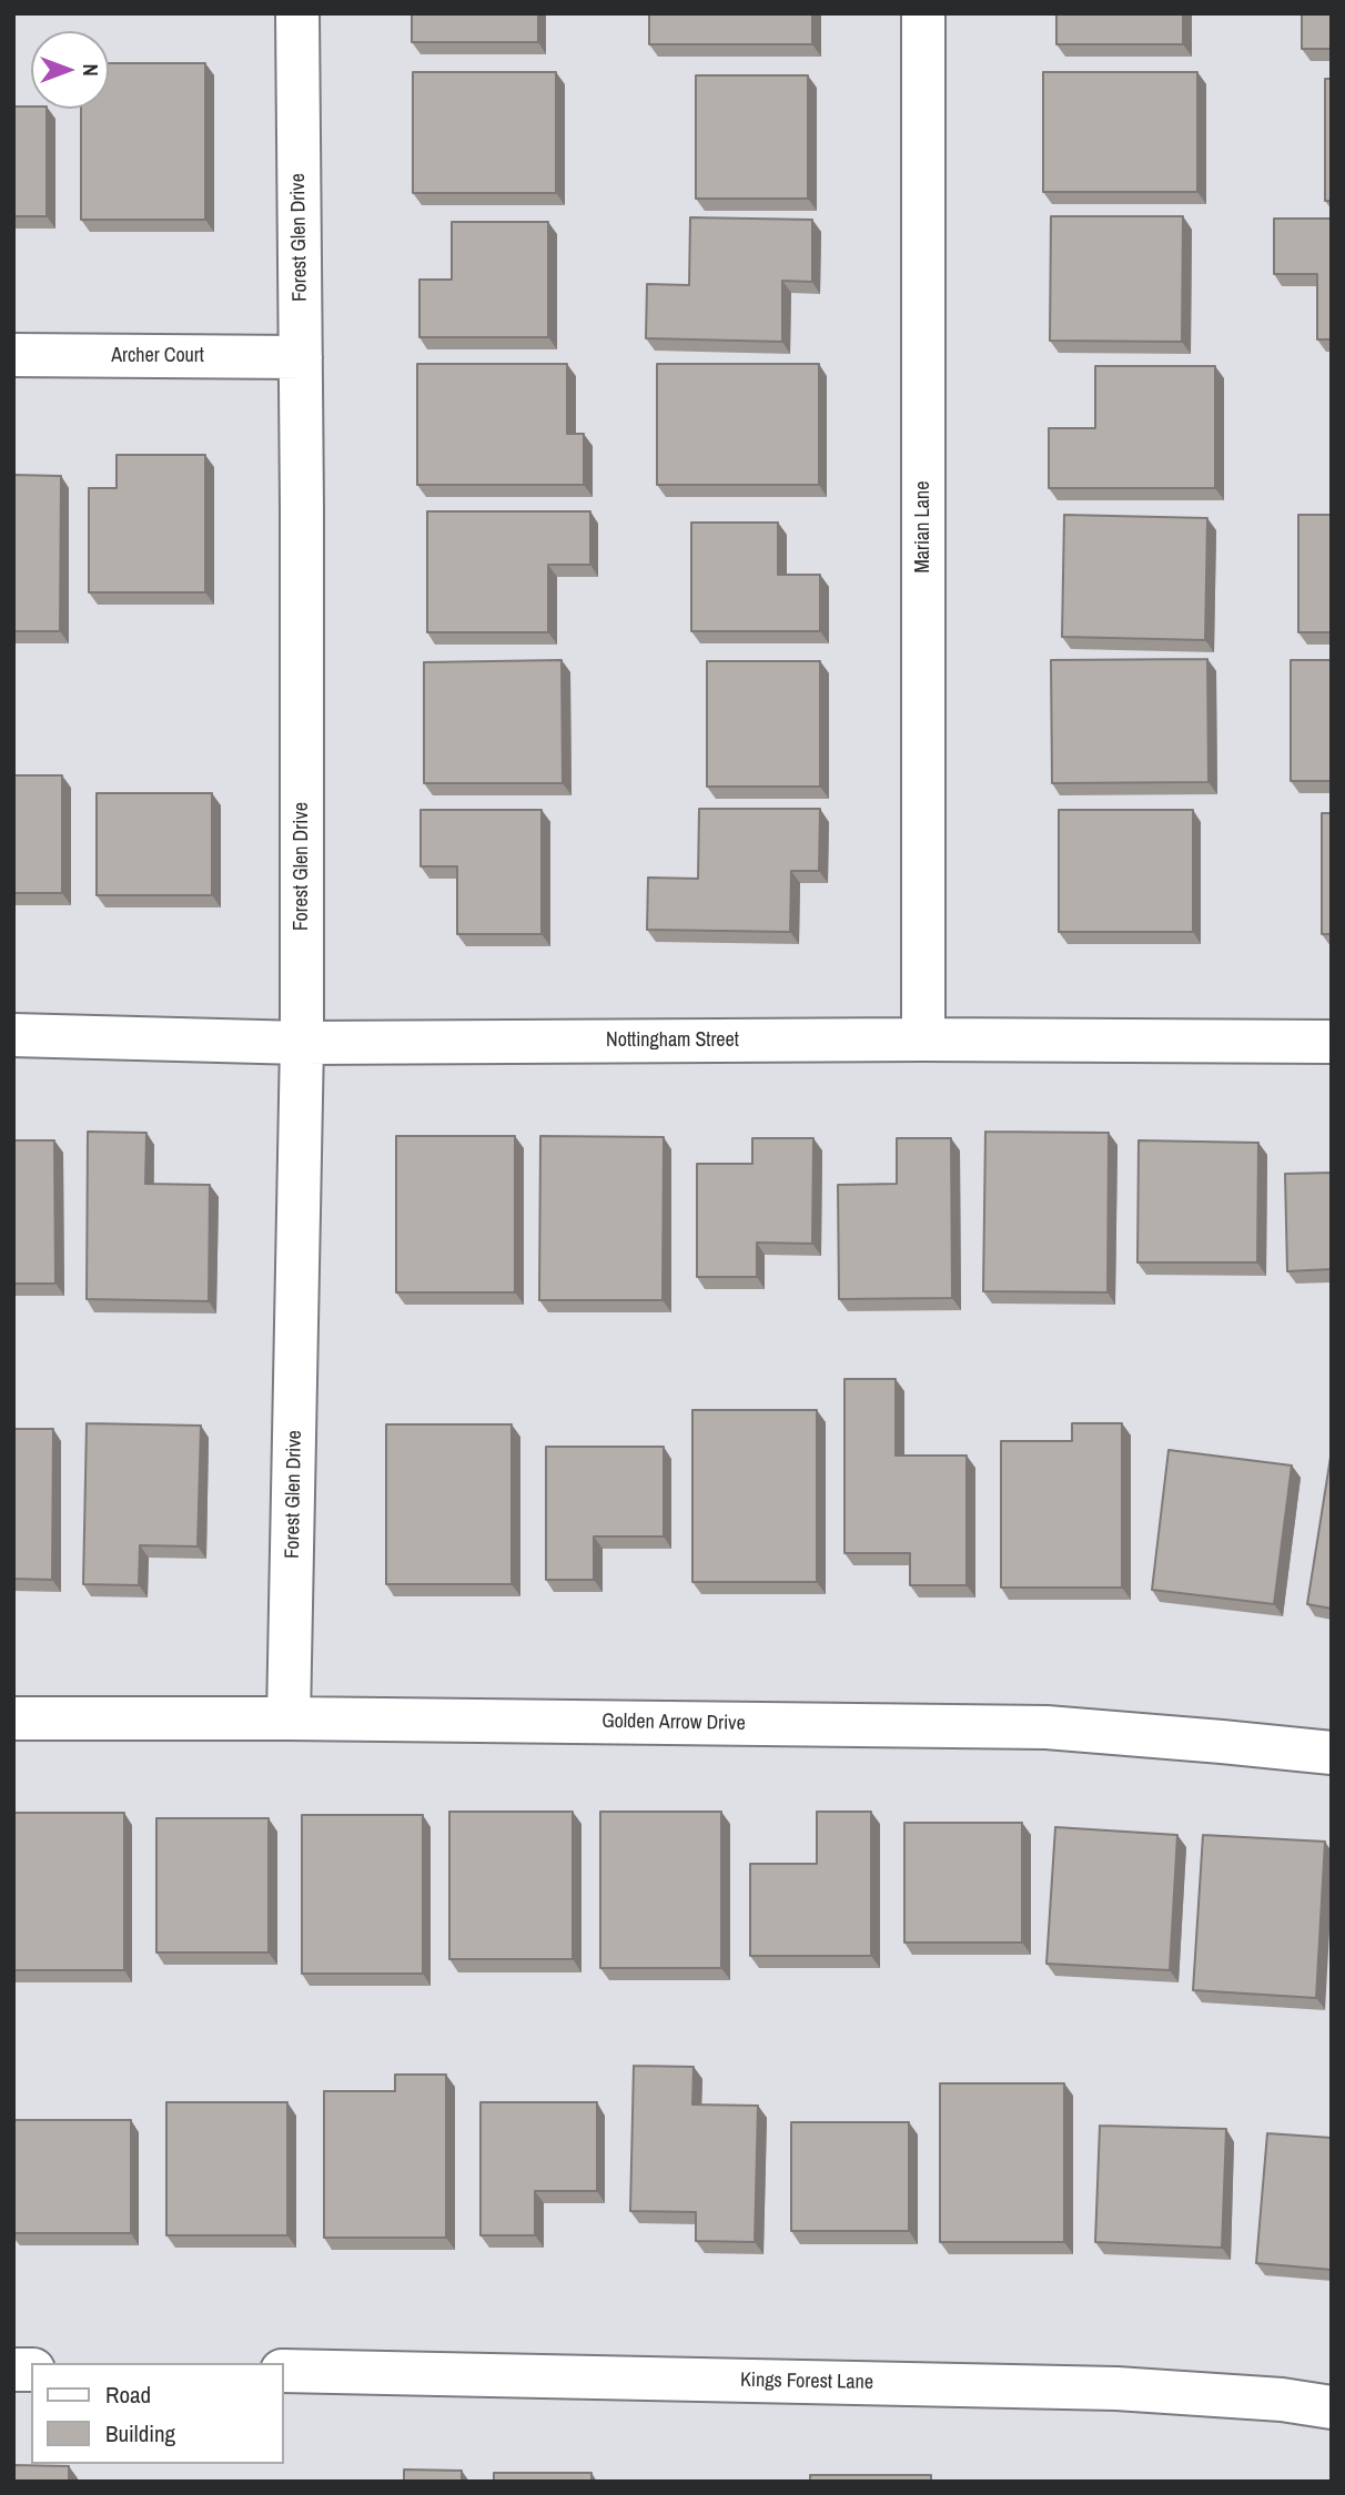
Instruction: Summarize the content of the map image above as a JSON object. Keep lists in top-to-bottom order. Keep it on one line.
{"streets":{"street":["Forest Glen Drive","Archer Court","Marian Lane","Nottingham Street","Golden Arrow Drive","Kings Forest Lane"]},"crossings":[["Forest Glen Drive","Archer Court"],["Forest Glen Drive","Nottingham Street"],["Forest Glen Drive","Golden Arrow Drive"],["Marian Lane","Nottingham Street"]],"legend":["Road","Building"],"north":"right"}
